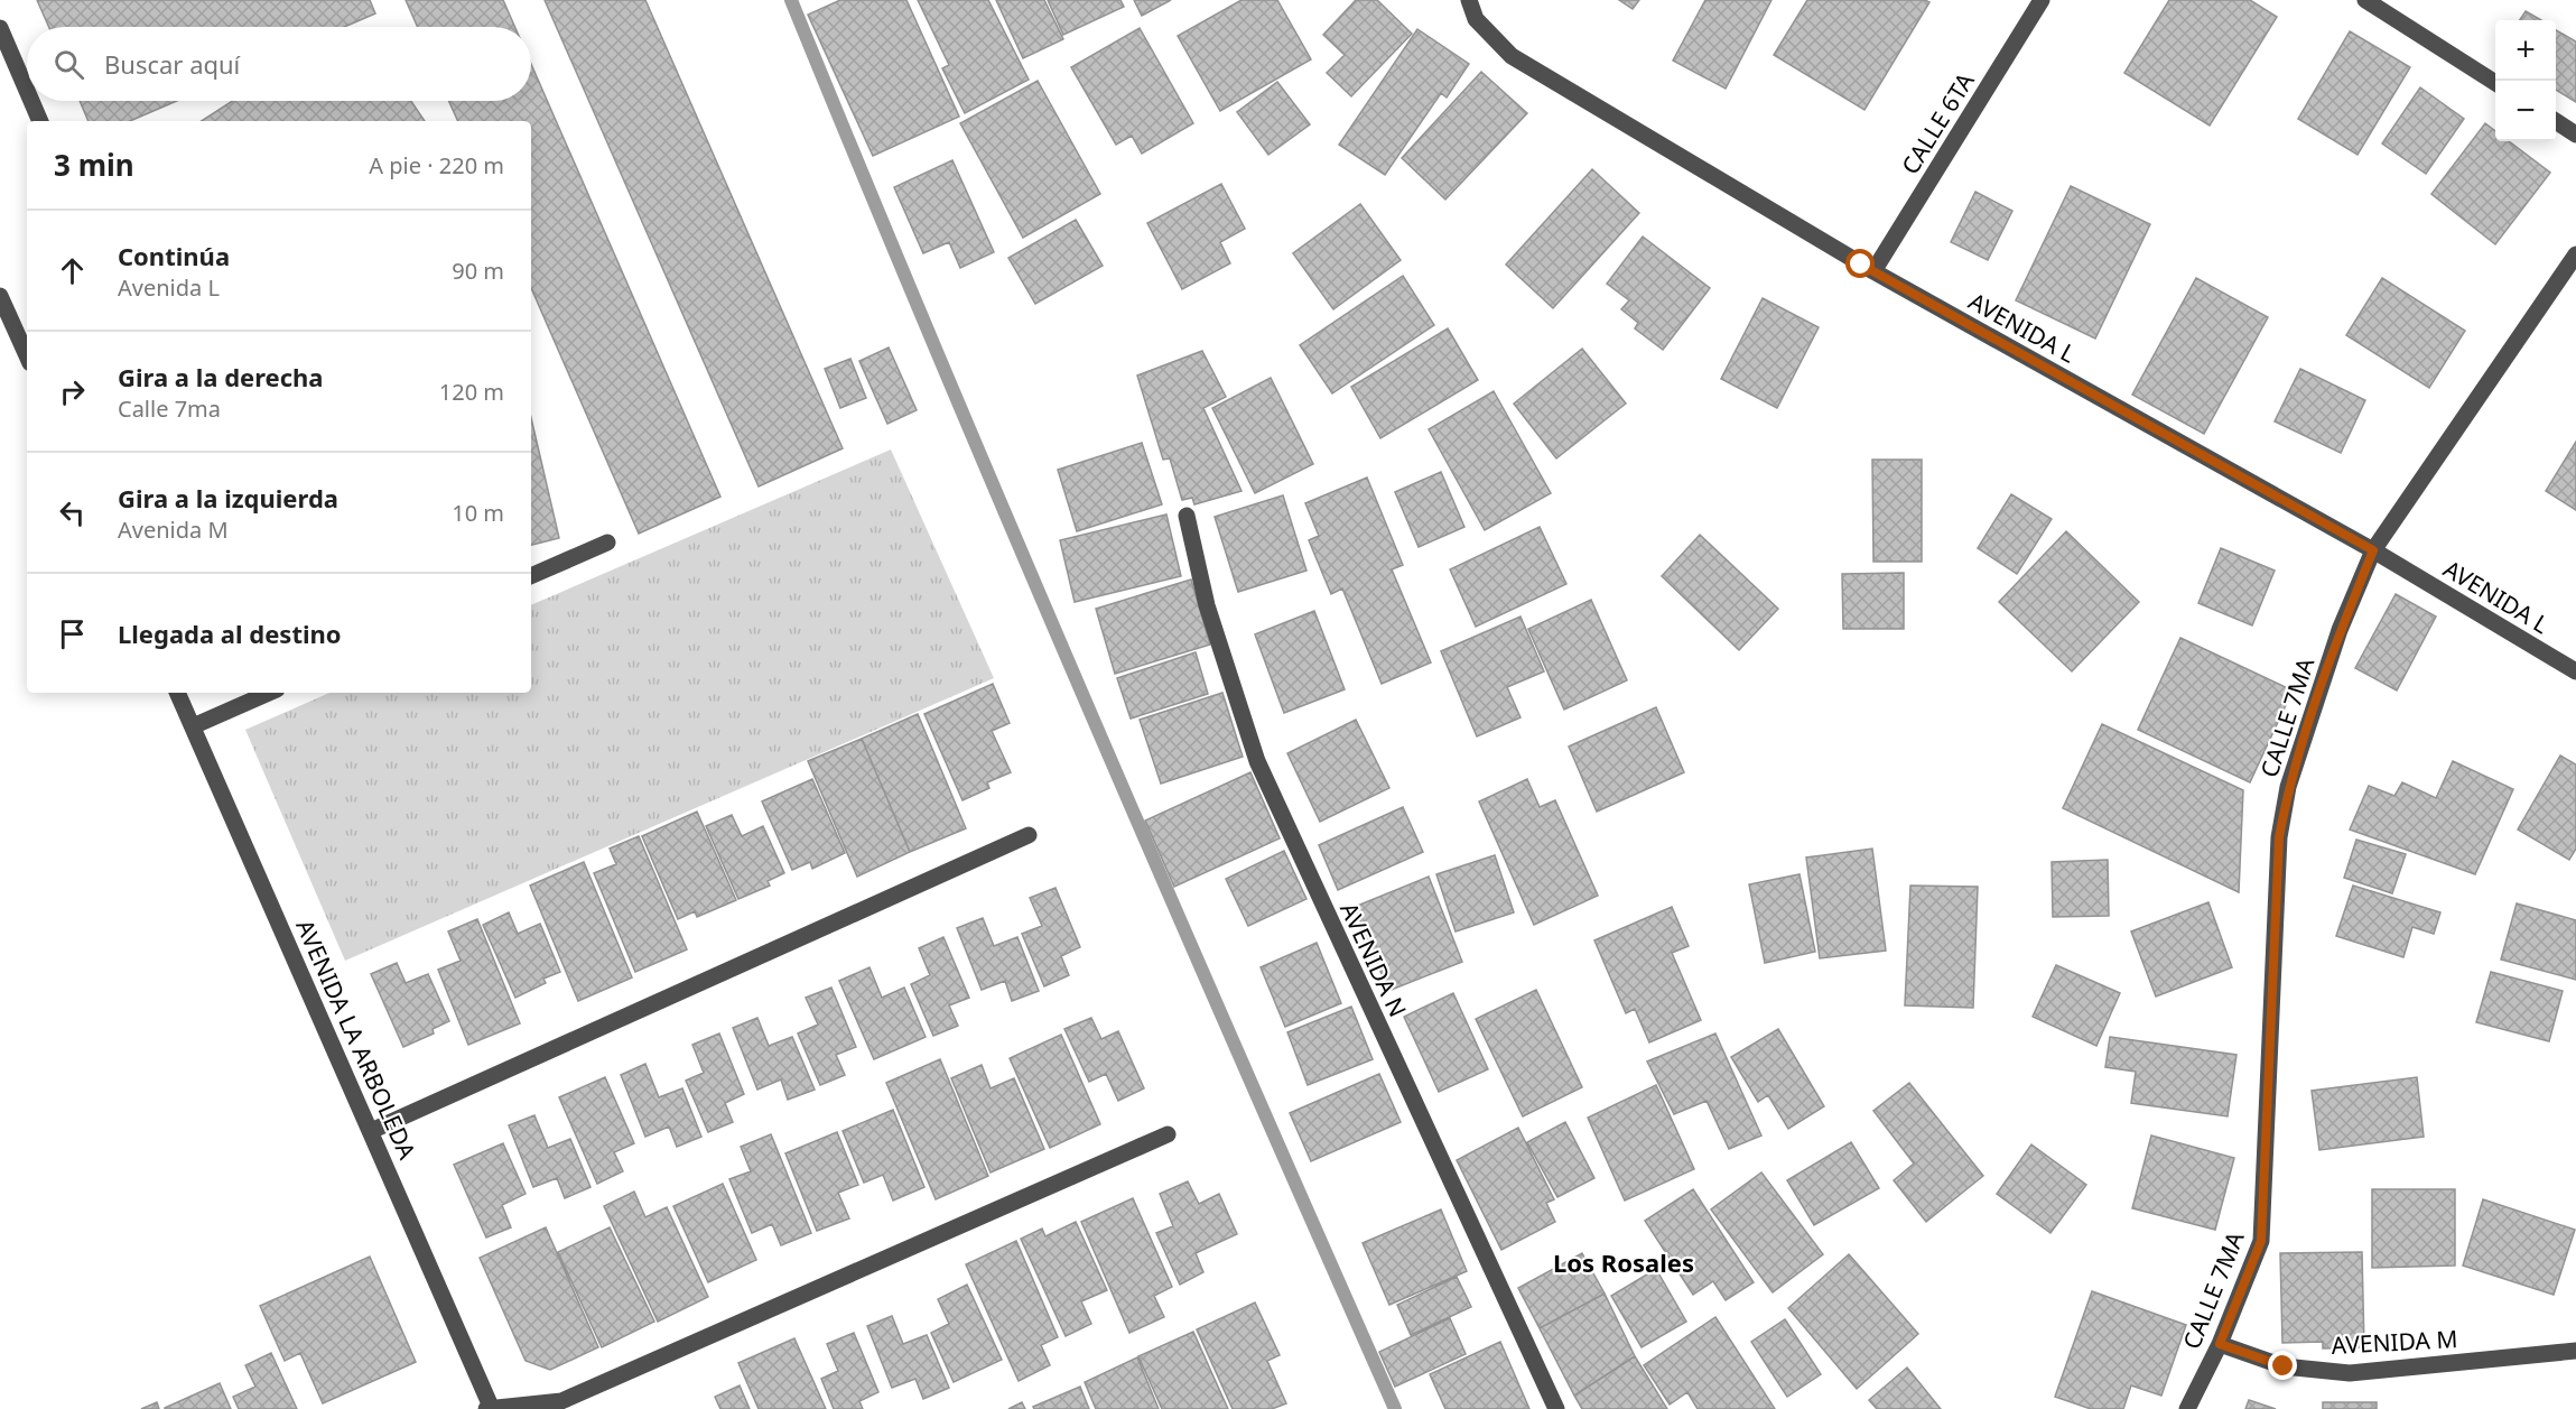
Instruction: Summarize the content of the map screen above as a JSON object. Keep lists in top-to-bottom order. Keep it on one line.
{"streets":{"street":["CALLE 6TA","AVENIDA L","CALLE 7MA","AVENIDA N","AVENIDA LA ARBOLEDA","AVENIDA M"]},"crossings":[["CALLE 6TA","AVENIDA L"],["AVENIDA L","CALLE 7MA"],["CALLE 7MA","AVENIDA M"]],"districts":["Los Rosales"],"page":{"map_buttons":["+","−"],"search":"Buscar aquí","heading":["3 min","A pie · 220 m"],"list":[["Continúa","Avenida L","90 m"],["Gira a la derecha","Calle 7ma","120 m"],["Gira a la izquierda","Avenida M","10 m"],"Llegada al destino"]}}
